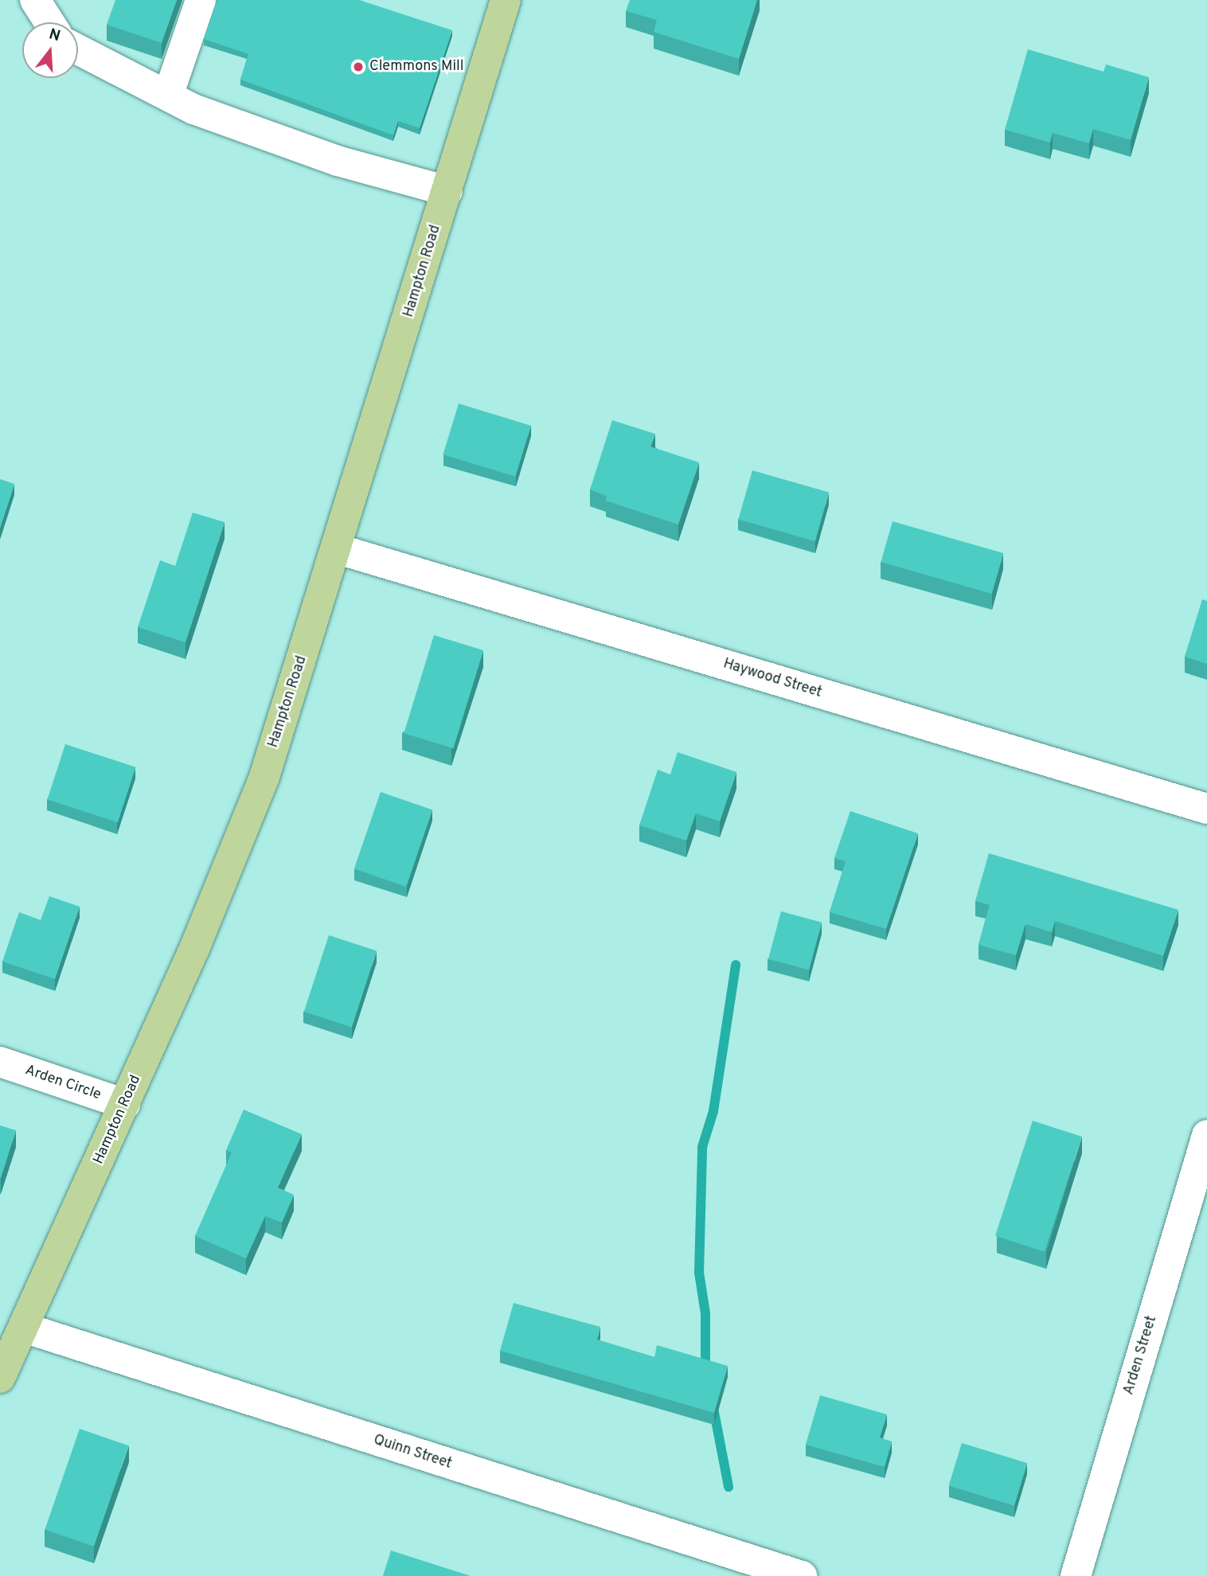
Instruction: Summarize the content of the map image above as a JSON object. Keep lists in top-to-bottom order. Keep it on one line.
{"streets":{"main road":["Hampton Road"],"street":["Haywood Street","Arden Circle","Arden Street","Quinn Street"]},"crossings":[["Hampton Road","Haywood Street"],["Hampton Road","Arden Circle"],["Hampton Road","Quinn Street"]],"places":["Clemmons Mill"],"north":"top"}
